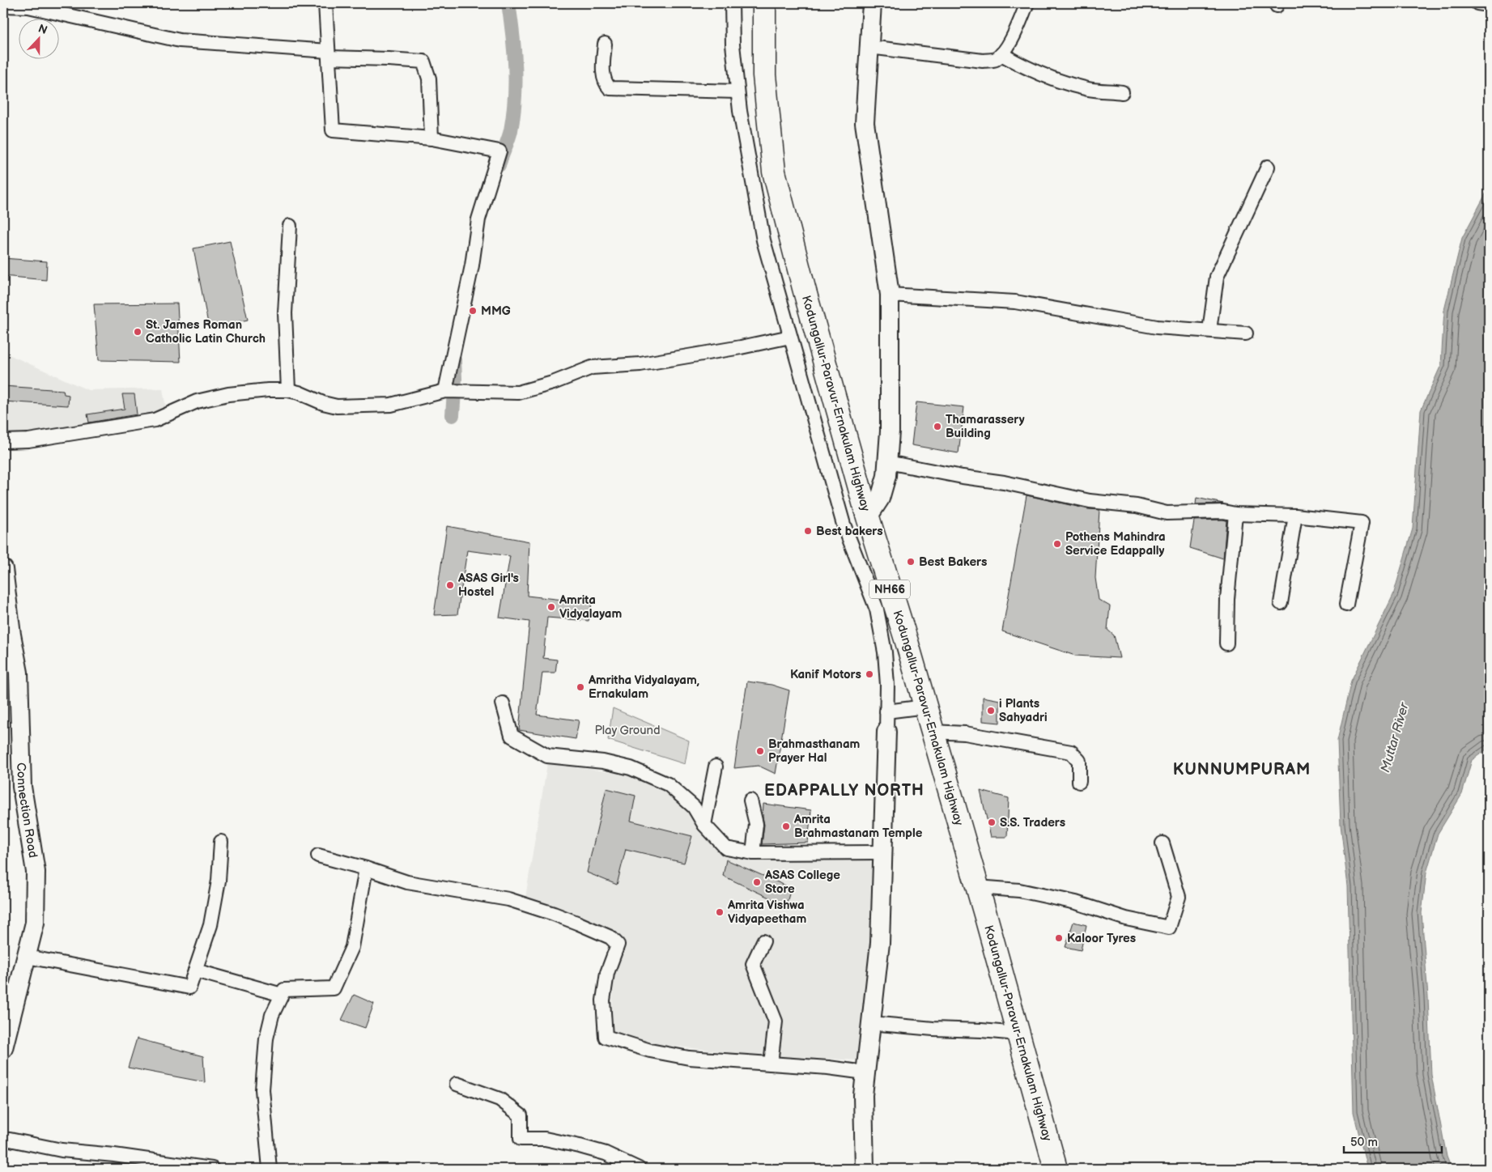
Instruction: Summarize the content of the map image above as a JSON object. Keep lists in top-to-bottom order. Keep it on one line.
{"streets":{"highway":["Kodungallur-Paravur-Ernakulam Highway","NH66"],"street":["Connection Road"]},"districts":["KUNNUMPURAM","EDAPPALLY NORTH"],"water":["Muttar River"],"parks":["Play Ground"],"places":["MMG","St. James Roman Catholic Latin Church","Thamarassery Building","Best bakers","Pothens Mahindra Service Edappally","Best Bakers","ASAS Girl's Hostel","Amrita Vidyalayam","Kanif Motors","Amritha Vidyalayam, Ernakulam","i Plants Sahyadri","Brahmasthanam Prayer Hal","S.S. Traders","Amrita Brahmastanam Temple","ASAS College Store","Amrita Vishwa Vidyapeetham","Kaloor Tyres"],"scale_bar":"50 m","north":"top"}
